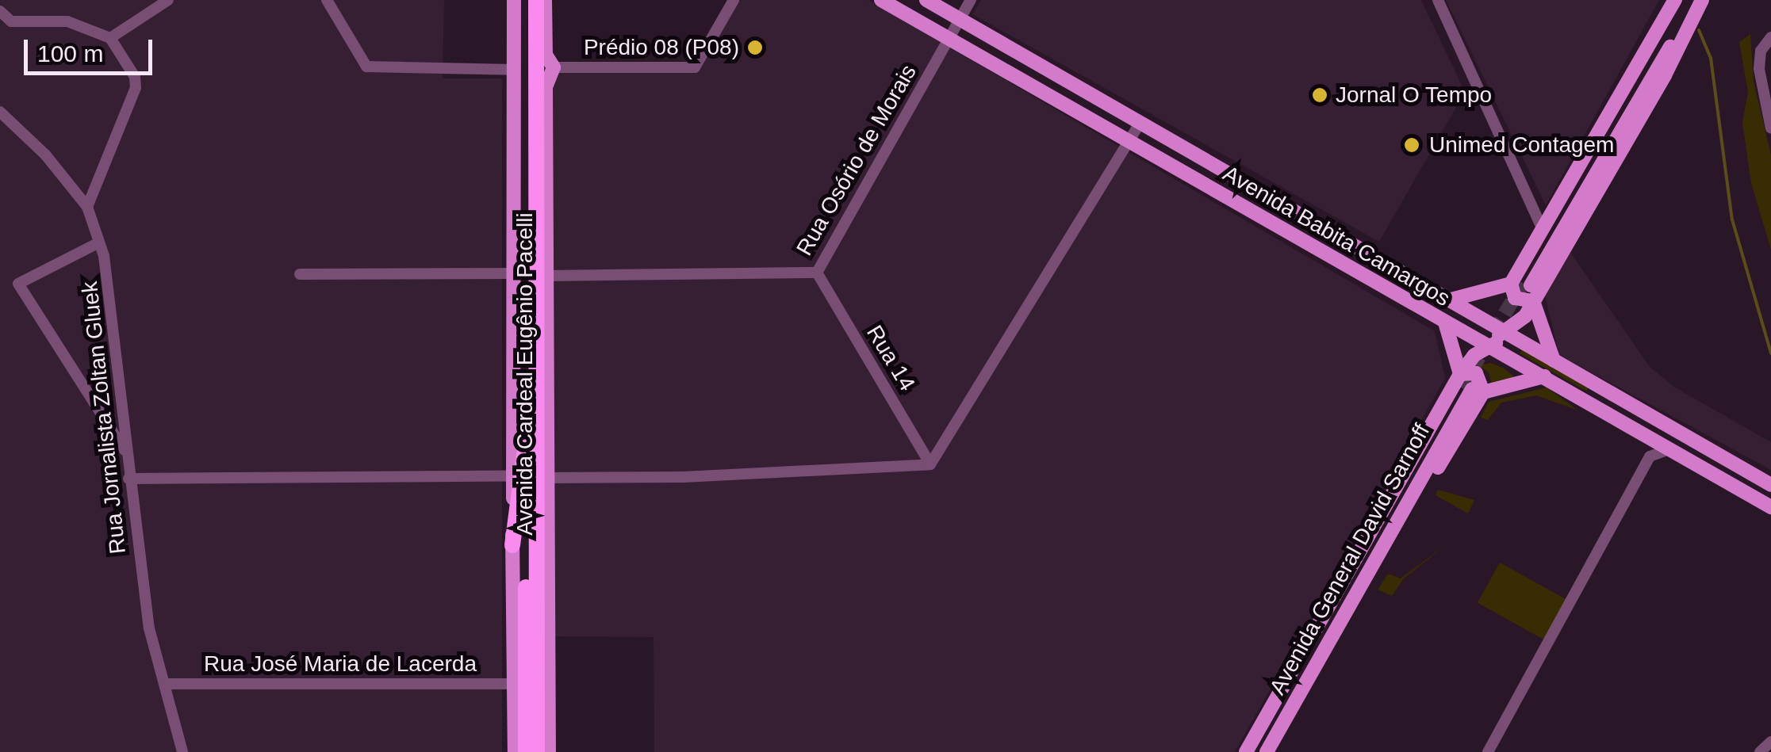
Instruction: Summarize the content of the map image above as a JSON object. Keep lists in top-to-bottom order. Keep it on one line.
{"streets":{"highway":["Avenida Cardeal Eugênio Pacelli"],"main road":["Avenida Babita Camargos","Avenida General David Sarnoff"],"street":["Rua Osório de Morais","Rua 14","Rua Jornalista Zoltan Gluek","Rua José Maria de Lacerda"]},"crossings":[["Rua Osório de Morais","Avenida Babita Camargos"],["Rua Osório de Morais","Rua 14"],["Rua Osório de Morais","Avenida Cardeal Eugênio Pacelli"],["Avenida Cardeal Eugênio Pacelli","Rua José Maria de Lacerda"],["Rua Jornalista Zoltan Gluek","Rua José Maria de Lacerda"]],"places":["Prédio 08 (P08)","Jornal O Tempo","Unimed Contagem"],"scale_bar":"100 m"}
